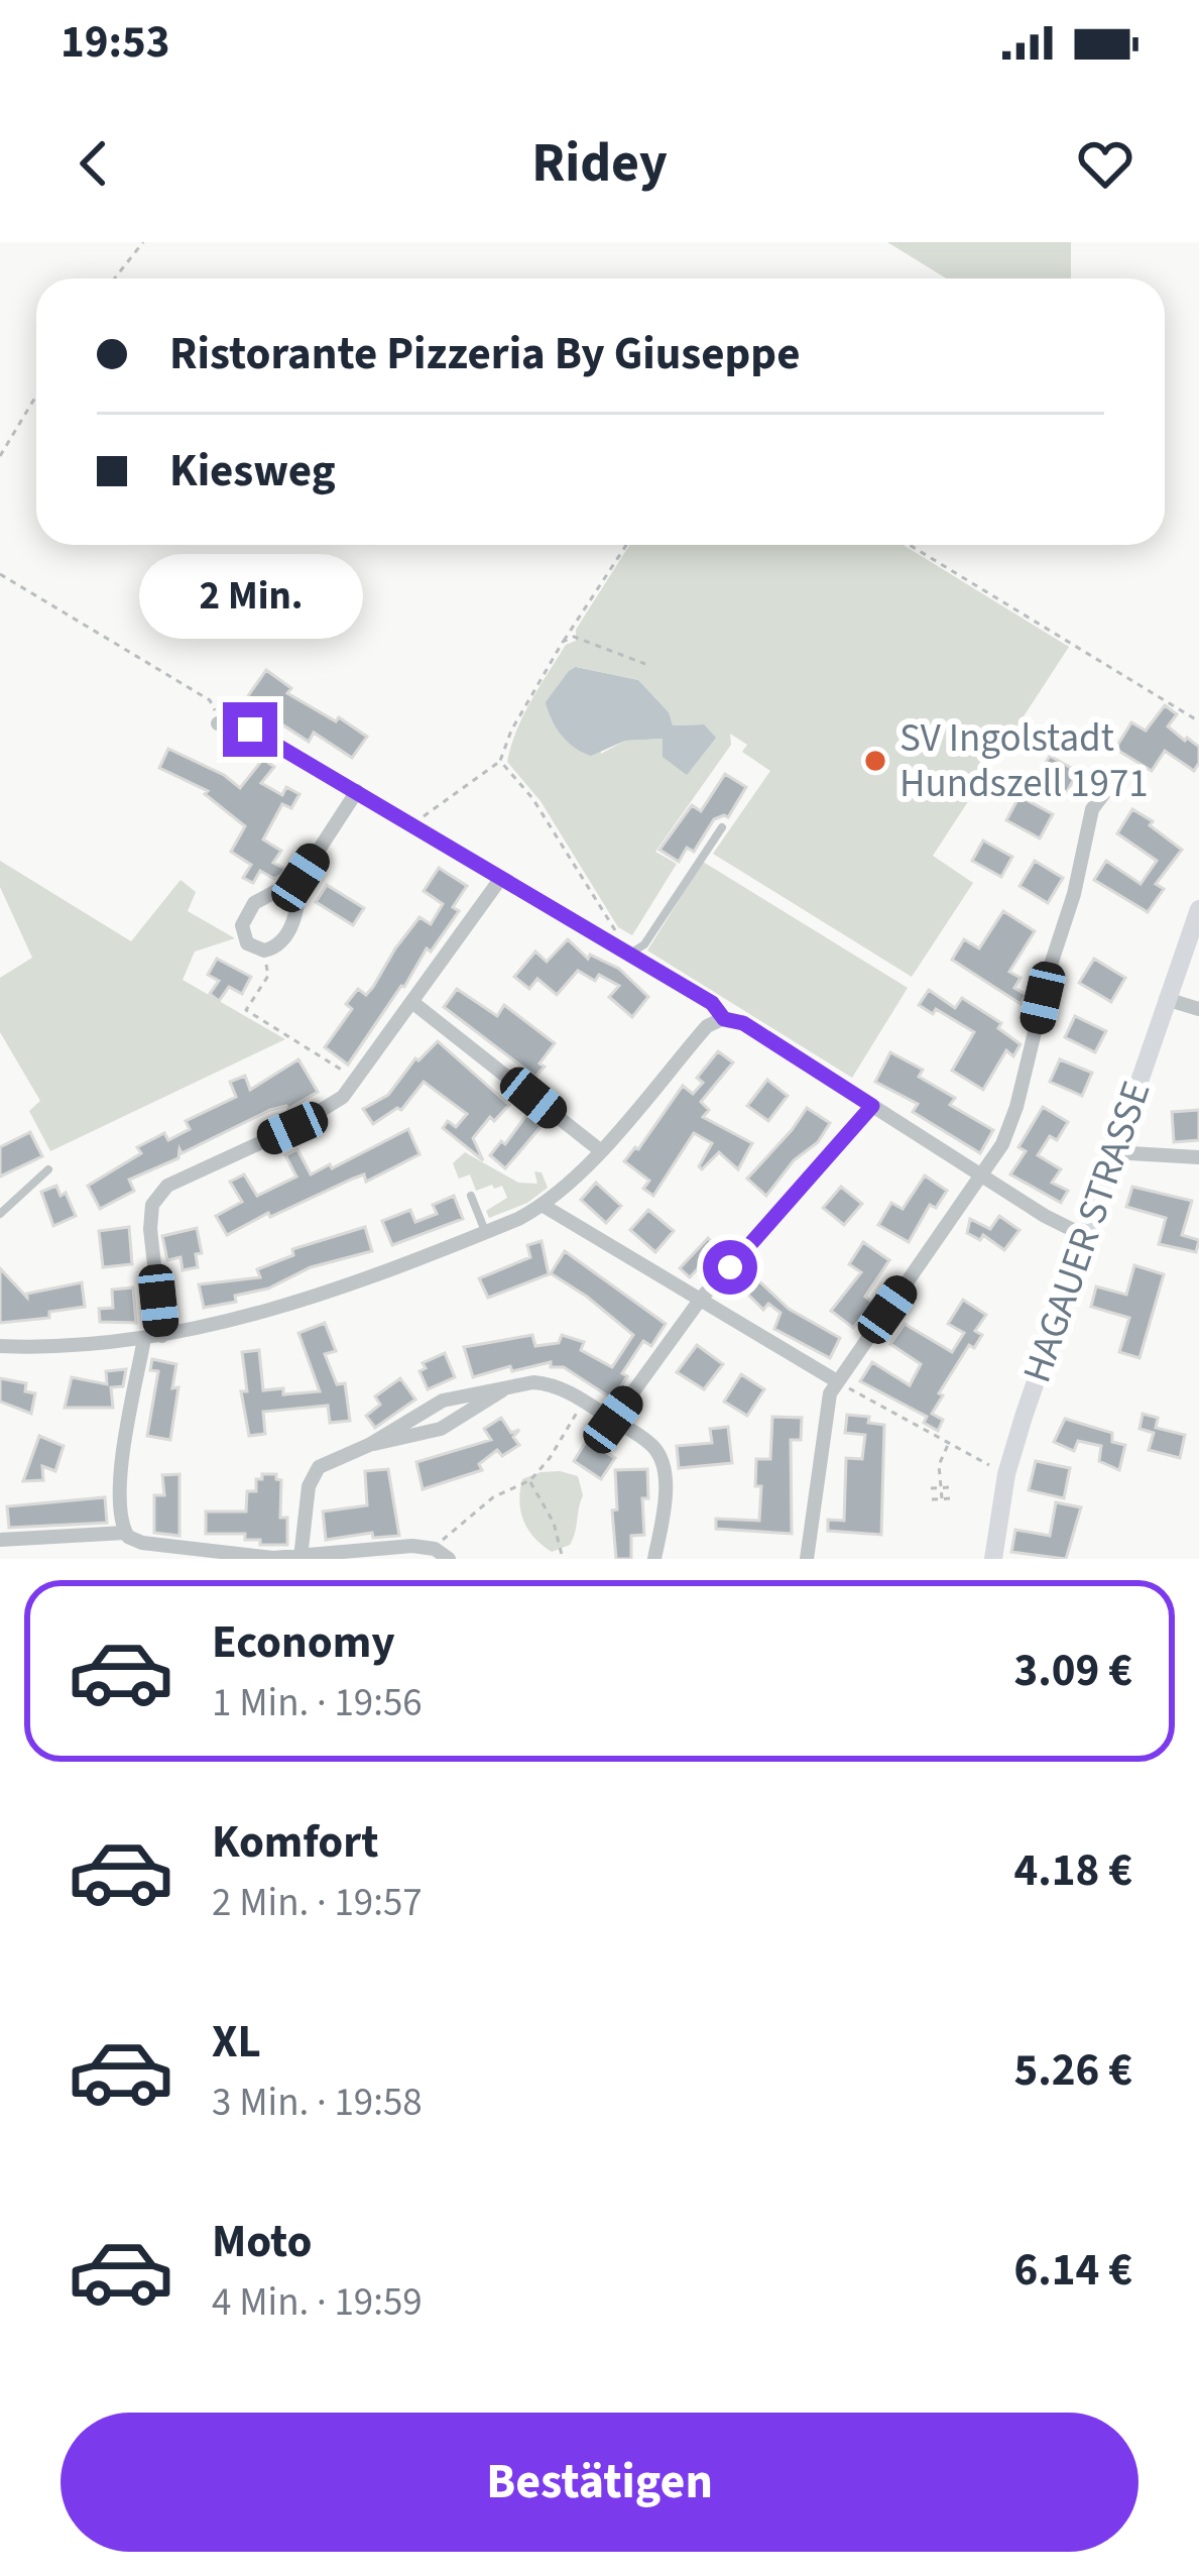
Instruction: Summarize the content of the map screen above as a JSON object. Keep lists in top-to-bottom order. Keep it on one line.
{"streets":{"street":["HAGAUER STRASSE"]},"places":["SV Ingolstadt Hundszell 1971"],"page":{"status":"19:53","header":"Ridey","banner":["Ristorante Pizzeria By Giuseppe","Kiesweg"],"bubble":"2 Min.","list":[{"name":"Economy","note":"1 Min. · 19:56","value":"3.09 €"},{"name":"Komfort","note":"2 Min. · 19:57","value":"4.18 €"},{"name":"XL","note":"3 Min. · 19:58","value":"5.26 €"},{"name":"Moto","note":"4 Min. · 19:59","value":"6.14 €"}],"buttons":"Bestätigen"}}
